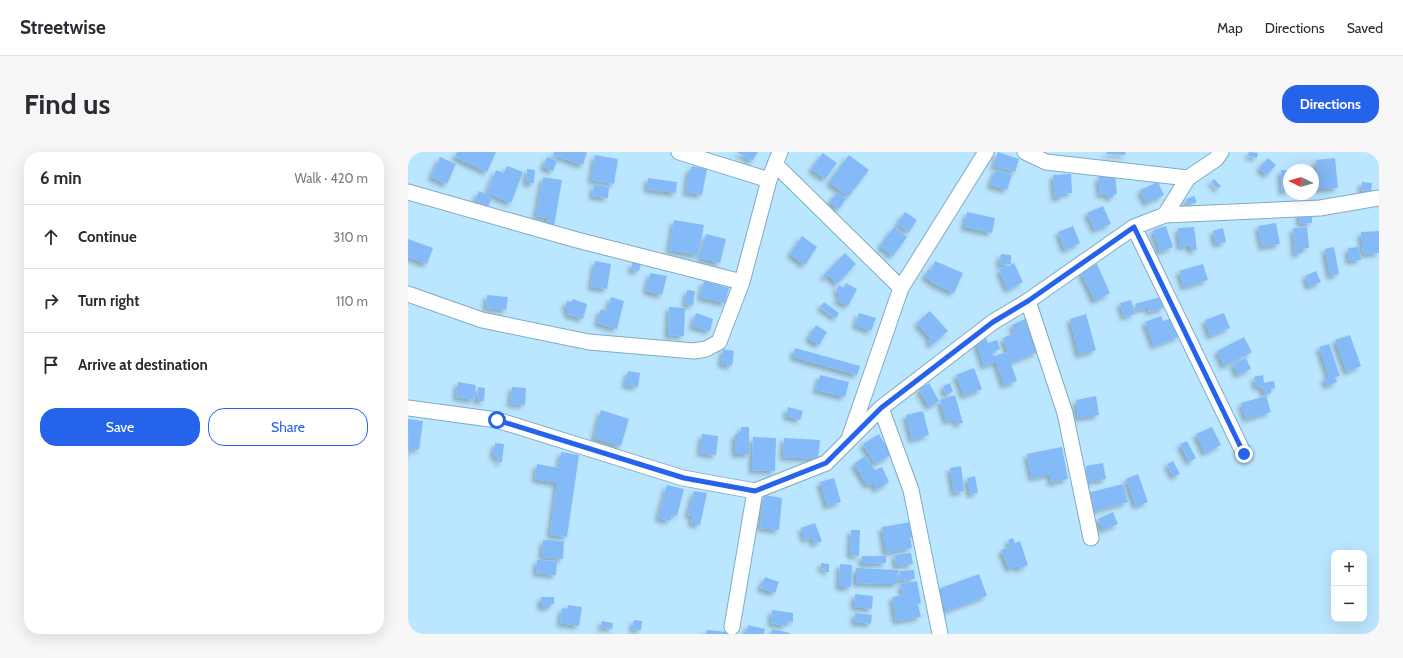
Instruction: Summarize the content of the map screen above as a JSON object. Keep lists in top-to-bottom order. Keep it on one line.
{"north":"left","page":{"header":"Streetwise","nav":["Map","Directions","Saved"],"buttons":["Directions",["Save","Share"]],"title":"Find us","heading":["6 min","Walk · 420 m"],"list":[["Continue","310 m"],["Turn right","110 m"],"Arrive at destination"],"map_buttons":["+","−"]}}
